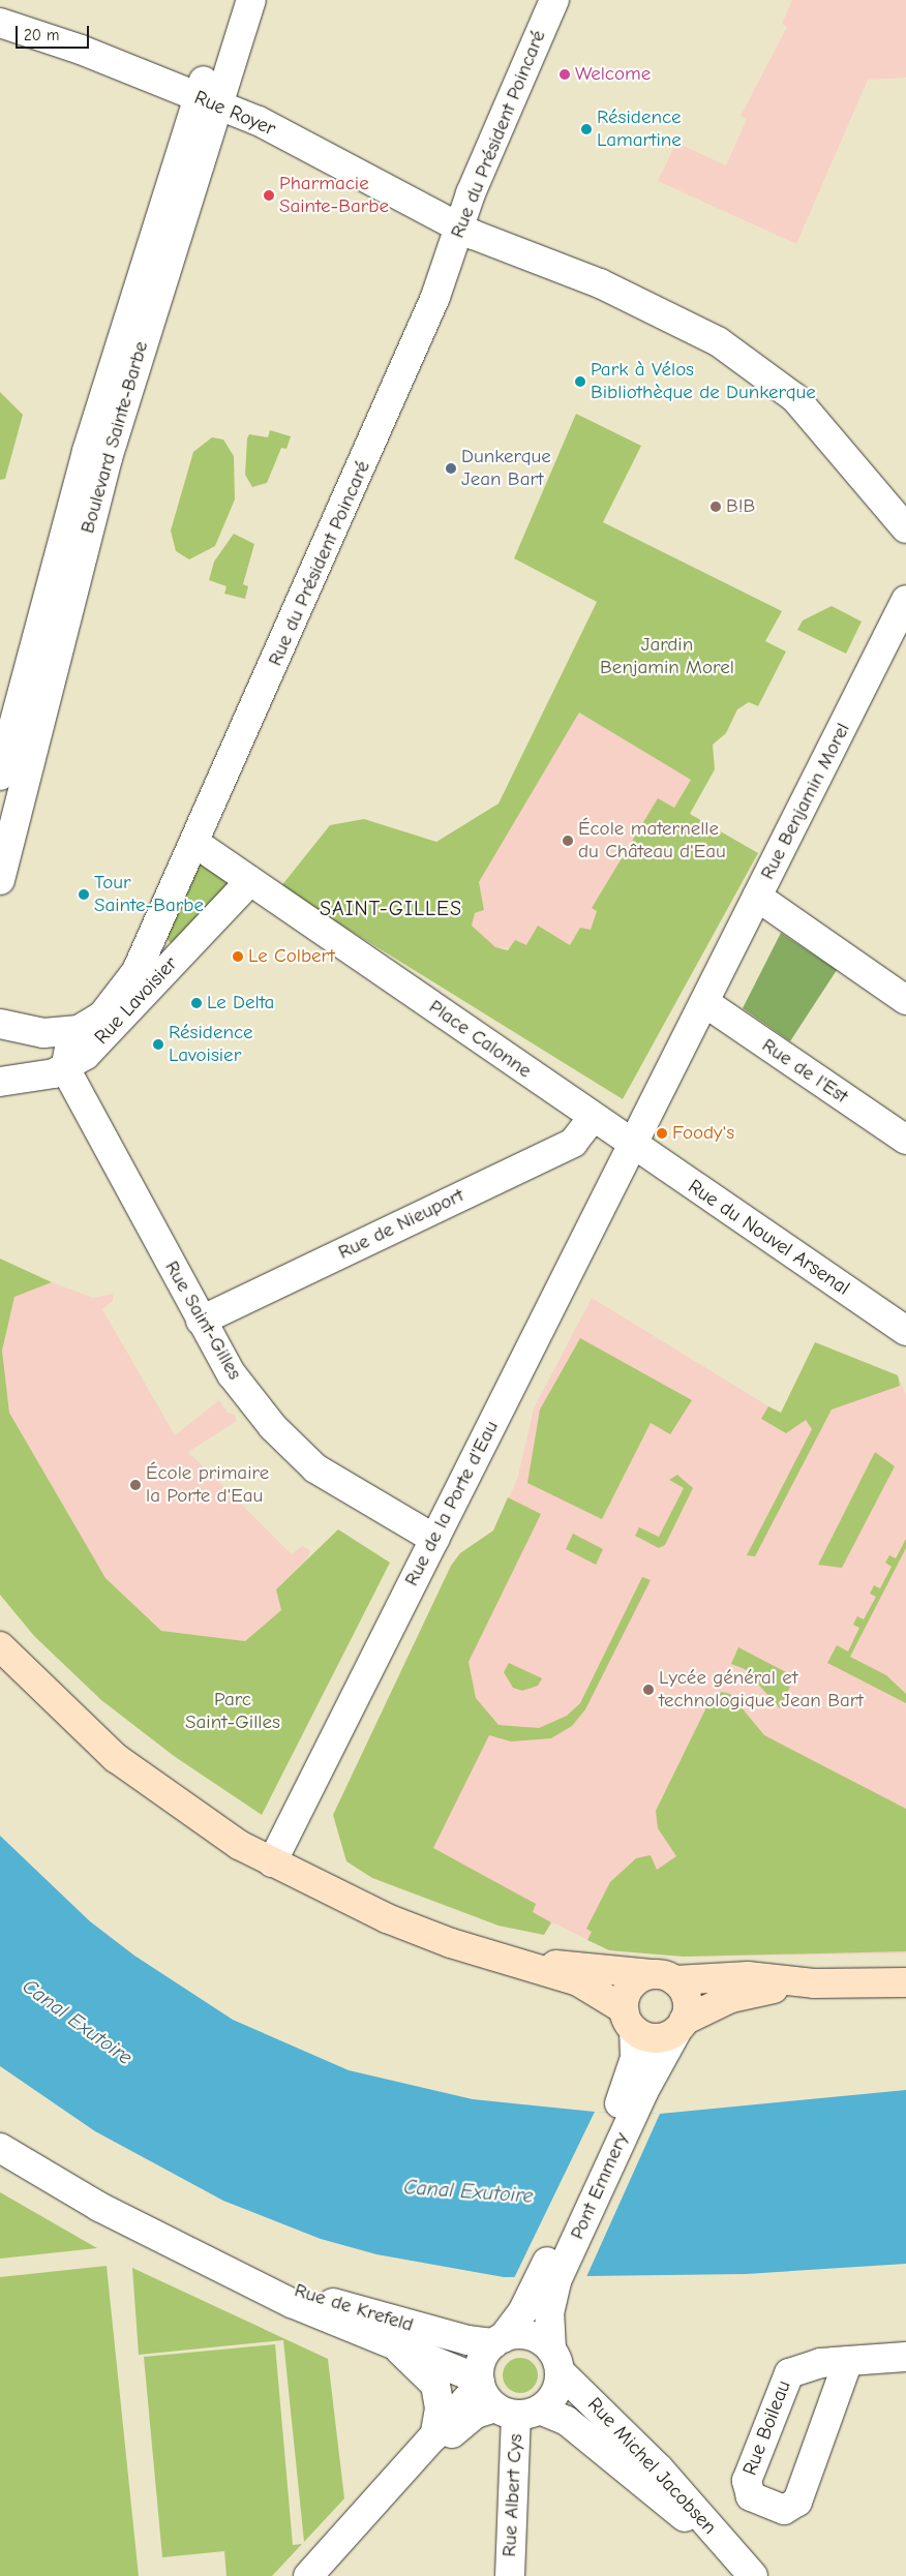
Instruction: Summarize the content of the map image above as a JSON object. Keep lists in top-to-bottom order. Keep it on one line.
{"streets":{"street":["Rue Royer","Rue du Président Poincaré","Boulevard Sainte-Barbe","Rue Benjamin Morel","Rue Lavoisier","Place Calonne","Rue de l'Est","Rue de Nieuport","Rue du Nouvel Arsenal","Rue Saint-Gilles","Rue de la Porte d'Eau","Pont Emmery","Rue de Krefeld","Rue Boileau","Rue Michel Jacobsen","Rue Albert Cys"]},"crossings":[["Rue Royer","Rue du Président Poincaré"],["Rue Royer","Boulevard Sainte-Barbe"],["Rue du Président Poincaré","Place Calonne"],["Rue Benjamin Morel","Rue de l'Est"],["Rue Lavoisier","Place Calonne"],["Rue Lavoisier","Rue Saint-Gilles"],["Place Calonne","Rue de Nieuport"],["Place Calonne","Rue du Nouvel Arsenal"],["Place Calonne","Rue de la Porte d'Eau"],["Rue de Nieuport","Rue Saint-Gilles"],["Rue du Nouvel Arsenal","Rue de la Porte d'Eau"],["Rue Saint-Gilles","Rue de la Porte d'Eau"],["Pont Emmery","Rue de Krefeld"],["Pont Emmery","Rue Michel Jacobsen"],["Pont Emmery","Rue Albert Cys"],["Rue de Krefeld","Rue Michel Jacobsen"],["Rue de Krefeld","Rue Albert Cys"],["Rue Michel Jacobsen","Rue Albert Cys"]],"districts":["SAINT-GILLES"],"water":["Canal Exutoire"],"parks":["Jardin Benjamin Morel","Parc Saint-Gilles"],"places":["Welcome","Résidence Lamartine","Pharmacie Sainte-Barbe","Park à Vélos Bibliothèque de Dunkerque","Dunkerque Jean Bart","B!B","École maternelle du Château d'Eau","Tour Sainte-Barbe","Le Colbert","Le Delta","Résidence Lavoisier","Foody's","École primaire la Porte d'Eau","Lycée général et technologique Jean Bart"],"scale_bar":"20 m"}
